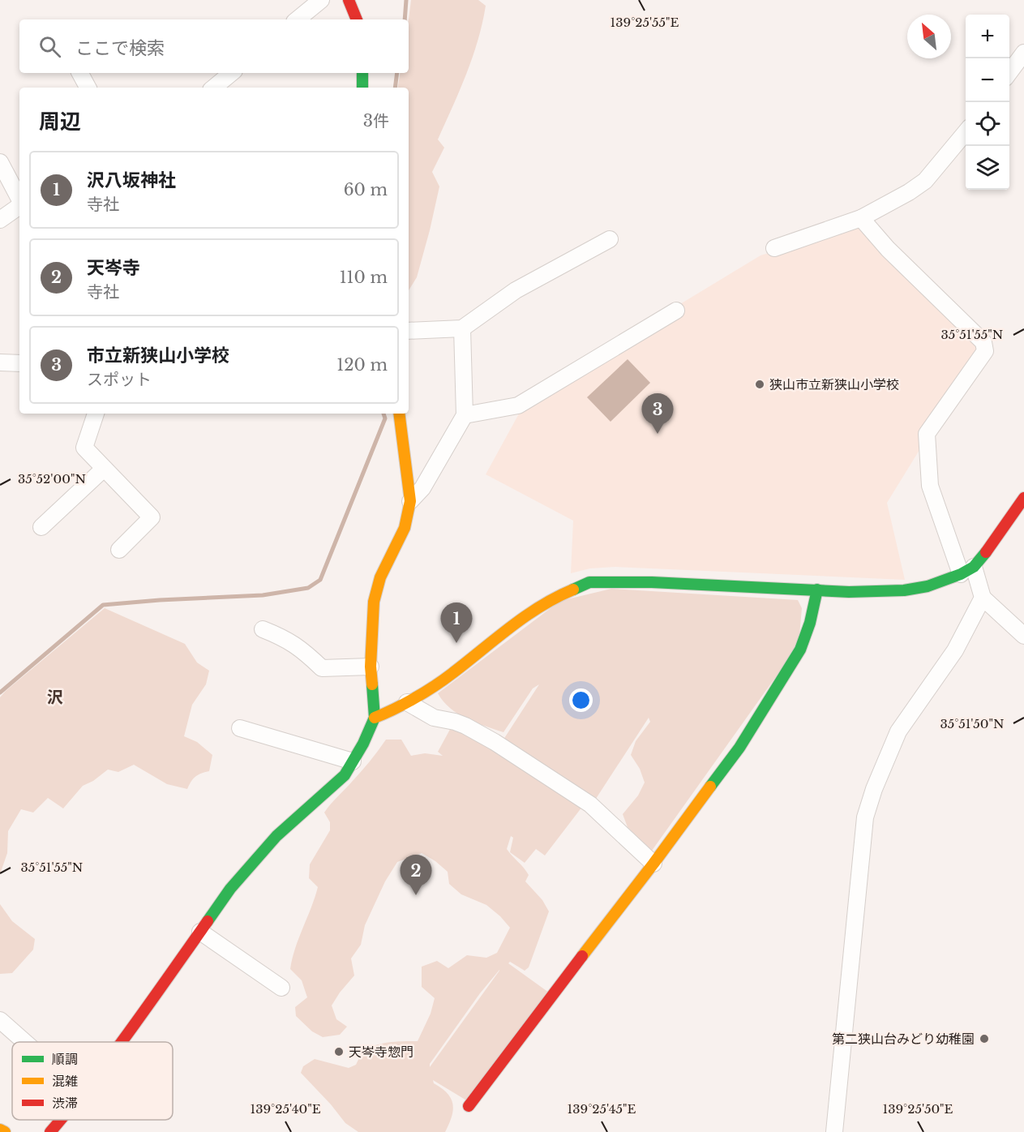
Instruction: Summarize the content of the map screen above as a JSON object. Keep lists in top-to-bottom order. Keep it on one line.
{"districts":["沢"],"places":["狭山市立新狭山小学校","第二狭山台みどり幼稚園","天岑寺惣門"],"legend":["順調","混雑","渋滞"],"north":"top left","page":{"map_buttons":["+","−"],"search":"ここで検索","heading":["周辺","3件"],"list":[{"mark":"1","name":"沢八坂神社","note":"寺社","value":"60 m"},{"mark":"2","name":"天岑寺","note":"寺社","value":"110 m"},{"mark":"3","name":"市立新狭山小学校","note":"スポット","value":"120 m"}],"pins":["3","1","2"]},"coordinates":["139°25'55\"E","35°51'55\"N","35°52'00\"N","35°51'50\"N","139°25'40\"E","139°25'45\"E","139°25'50\"E"]}
